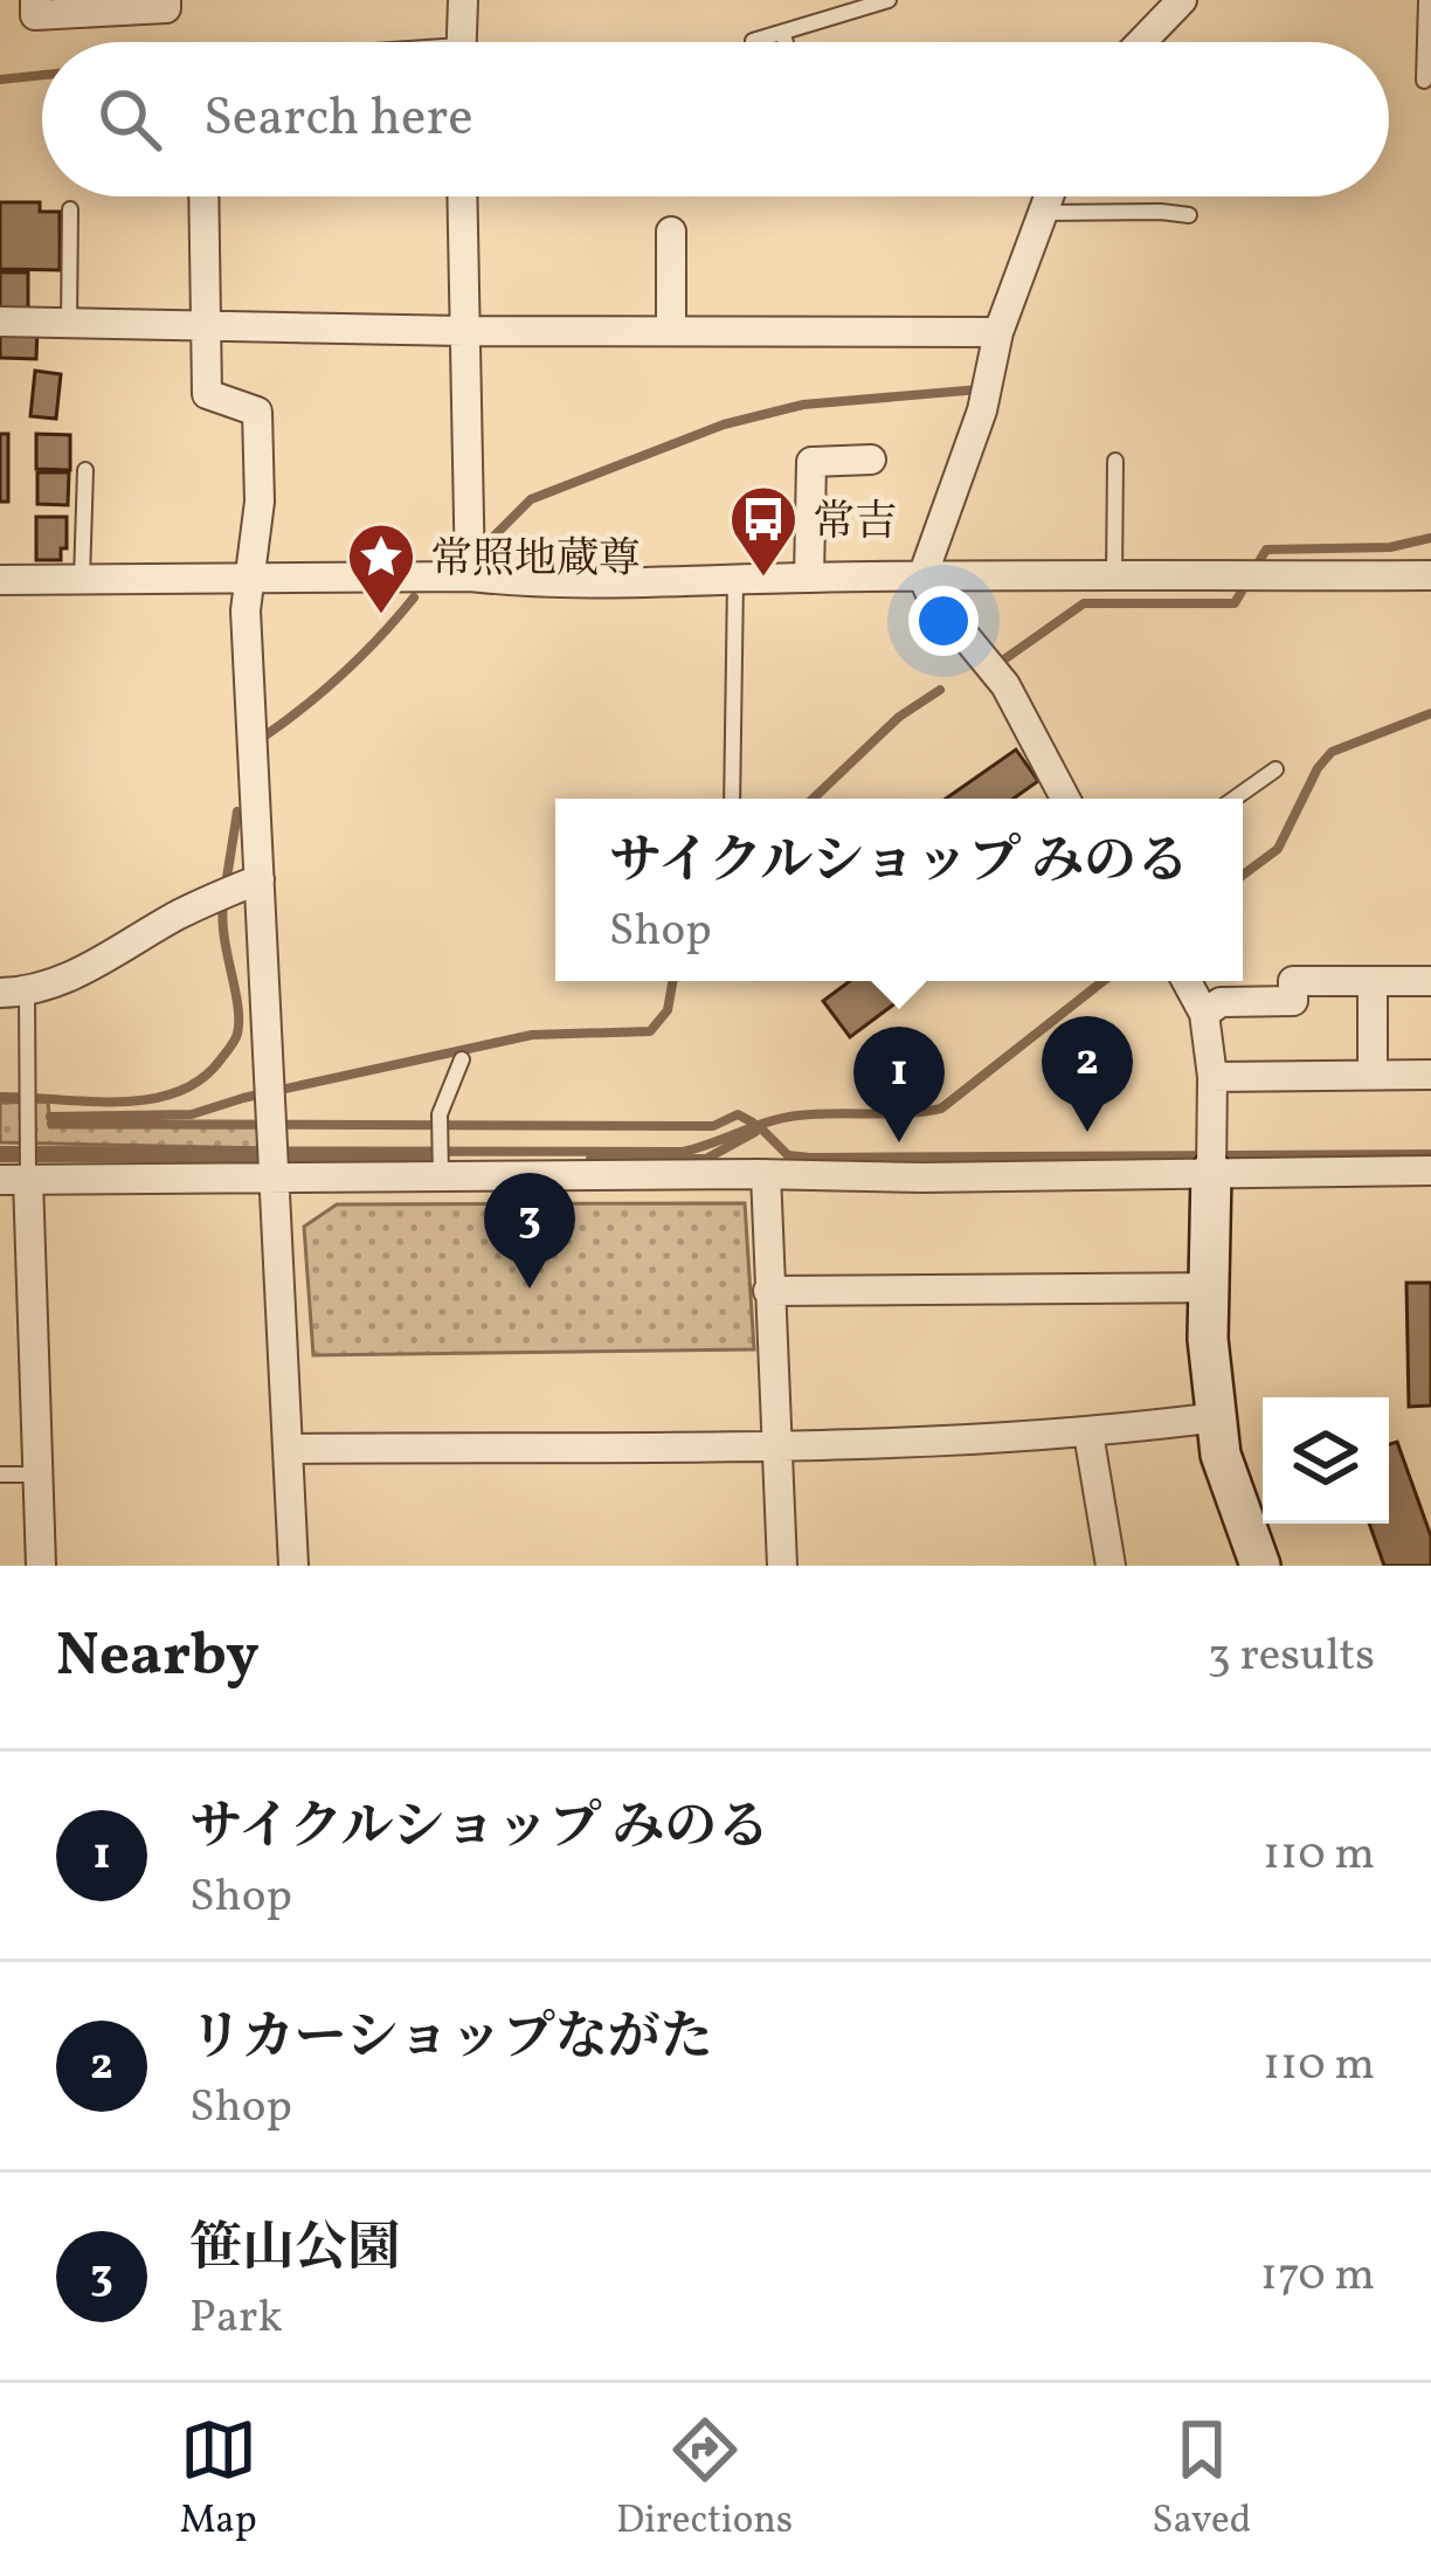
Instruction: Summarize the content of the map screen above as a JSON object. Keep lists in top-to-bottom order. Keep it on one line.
{"places":{"bus stop":["常吉"],"place":["常照地蔵尊"]},"page":{"search":"Search here","popup":["サイクルショップ みのる","Shop"],"pins":["2","1","3"],"heading":["Nearby","3 results"],"list":[{"mark":"1","name":"サイクルショップ みのる","note":"Shop","value":"110 m"},{"mark":"2","name":"リカーショップながた","note":"Shop","value":"110 m"},{"mark":"3","name":"笹山公園","note":"Park","value":"170 m"}],"nav":["Map","Directions","Saved"]}}
